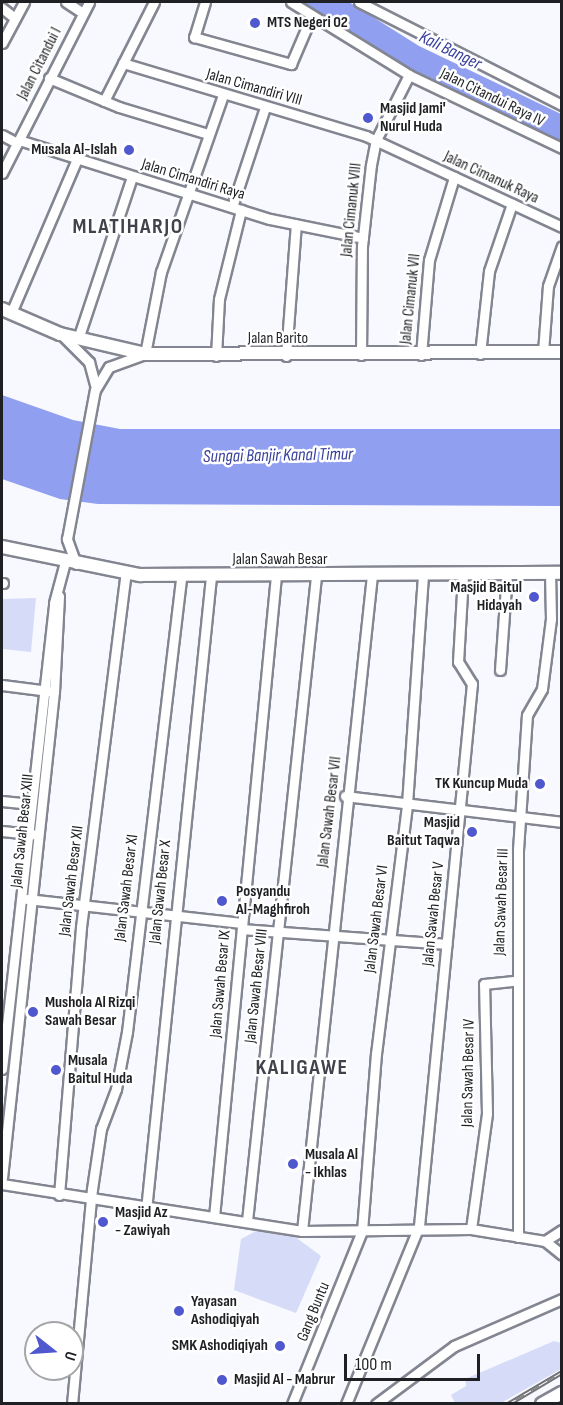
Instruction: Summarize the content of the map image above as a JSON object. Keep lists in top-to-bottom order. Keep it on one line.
{"streets":{"street":["Jalan Citandui I","Jalan Cimandiri VIII","Jalan Citandui Raya IV","Jalan Cimanuk Raya","Jalan Cimandiri Raya","Jalan Cimanuk VIII","Jalan Cimanuk VII","Jalan Barito","Jalan Sawah Besar","Jalan Sawah Besar VII","Jalan Sawah Besar XIII","Jalan Sawah Besar XII","Jalan Sawah Besar XI","Jalan Sawah Besar X","Jalan Sawah Besar III","Jalan Sawah Besar V","Jalan Sawah Besar VI","Jalan Sawah Besar IX","Jalan Sawah Besar VIII","Jalan Sawah Besar IV","Gang Buntu"]},"crossings":[["Jalan Citandui I","Jalan Cimandiri Raya"],["Jalan Cimandiri VIII","Jalan Cimanuk Raya"],["Jalan Cimandiri VIII","Jalan Cimanuk VIII"],["Jalan Citandui Raya IV","Jalan Cimanuk VIII"],["Jalan Cimanuk Raya","Jalan Cimanuk VIII"],["Jalan Cimanuk Raya","Jalan Cimanuk VII"],["Jalan Cimandiri Raya","Jalan Cimanuk VIII"],["Jalan Cimanuk VIII","Jalan Barito"],["Jalan Cimanuk VII","Jalan Barito"],["Jalan Sawah Besar","Jalan Sawah Besar VII"],["Jalan Sawah Besar","Jalan Sawah Besar XIII"],["Jalan Sawah Besar","Jalan Sawah Besar XII"],["Jalan Sawah Besar","Jalan Sawah Besar XI"],["Jalan Sawah Besar","Jalan Sawah Besar X"],["Jalan Sawah Besar","Jalan Sawah Besar III"],["Jalan Sawah Besar","Jalan Sawah Besar V"],["Jalan Sawah Besar","Jalan Sawah Besar VI"],["Jalan Sawah Besar","Jalan Sawah Besar IX"],["Jalan Sawah Besar","Jalan Sawah Besar VIII"],["Jalan Sawah Besar III","Jalan Sawah Besar IV"],["Jalan Sawah Besar VI","Gang Buntu"]],"districts":["MLATIHARJO","KALIGAWE"],"water":["Kali Banger","Sungai Banjir Kanal Timur"],"places":["MTS Negeri 02","Masjid Jami' Nurul Huda","Musala Al-Islah","Masjid Baitul Hidayah","TK Kuncup Muda","Masjid Baitut Taqwa","Posyandu Al-Maghfiroh","Mushola Al Rizqi Sawah Besar","Musala Baitul Huda","Musala Al - Ikhlas","Masjid Az - Zawiyah","Yayasan Ashodiqiyah","SMK Ashodiqiyah","Masjid Al - Mabrur"],"scale_bar":"100 m","north":"right"}
